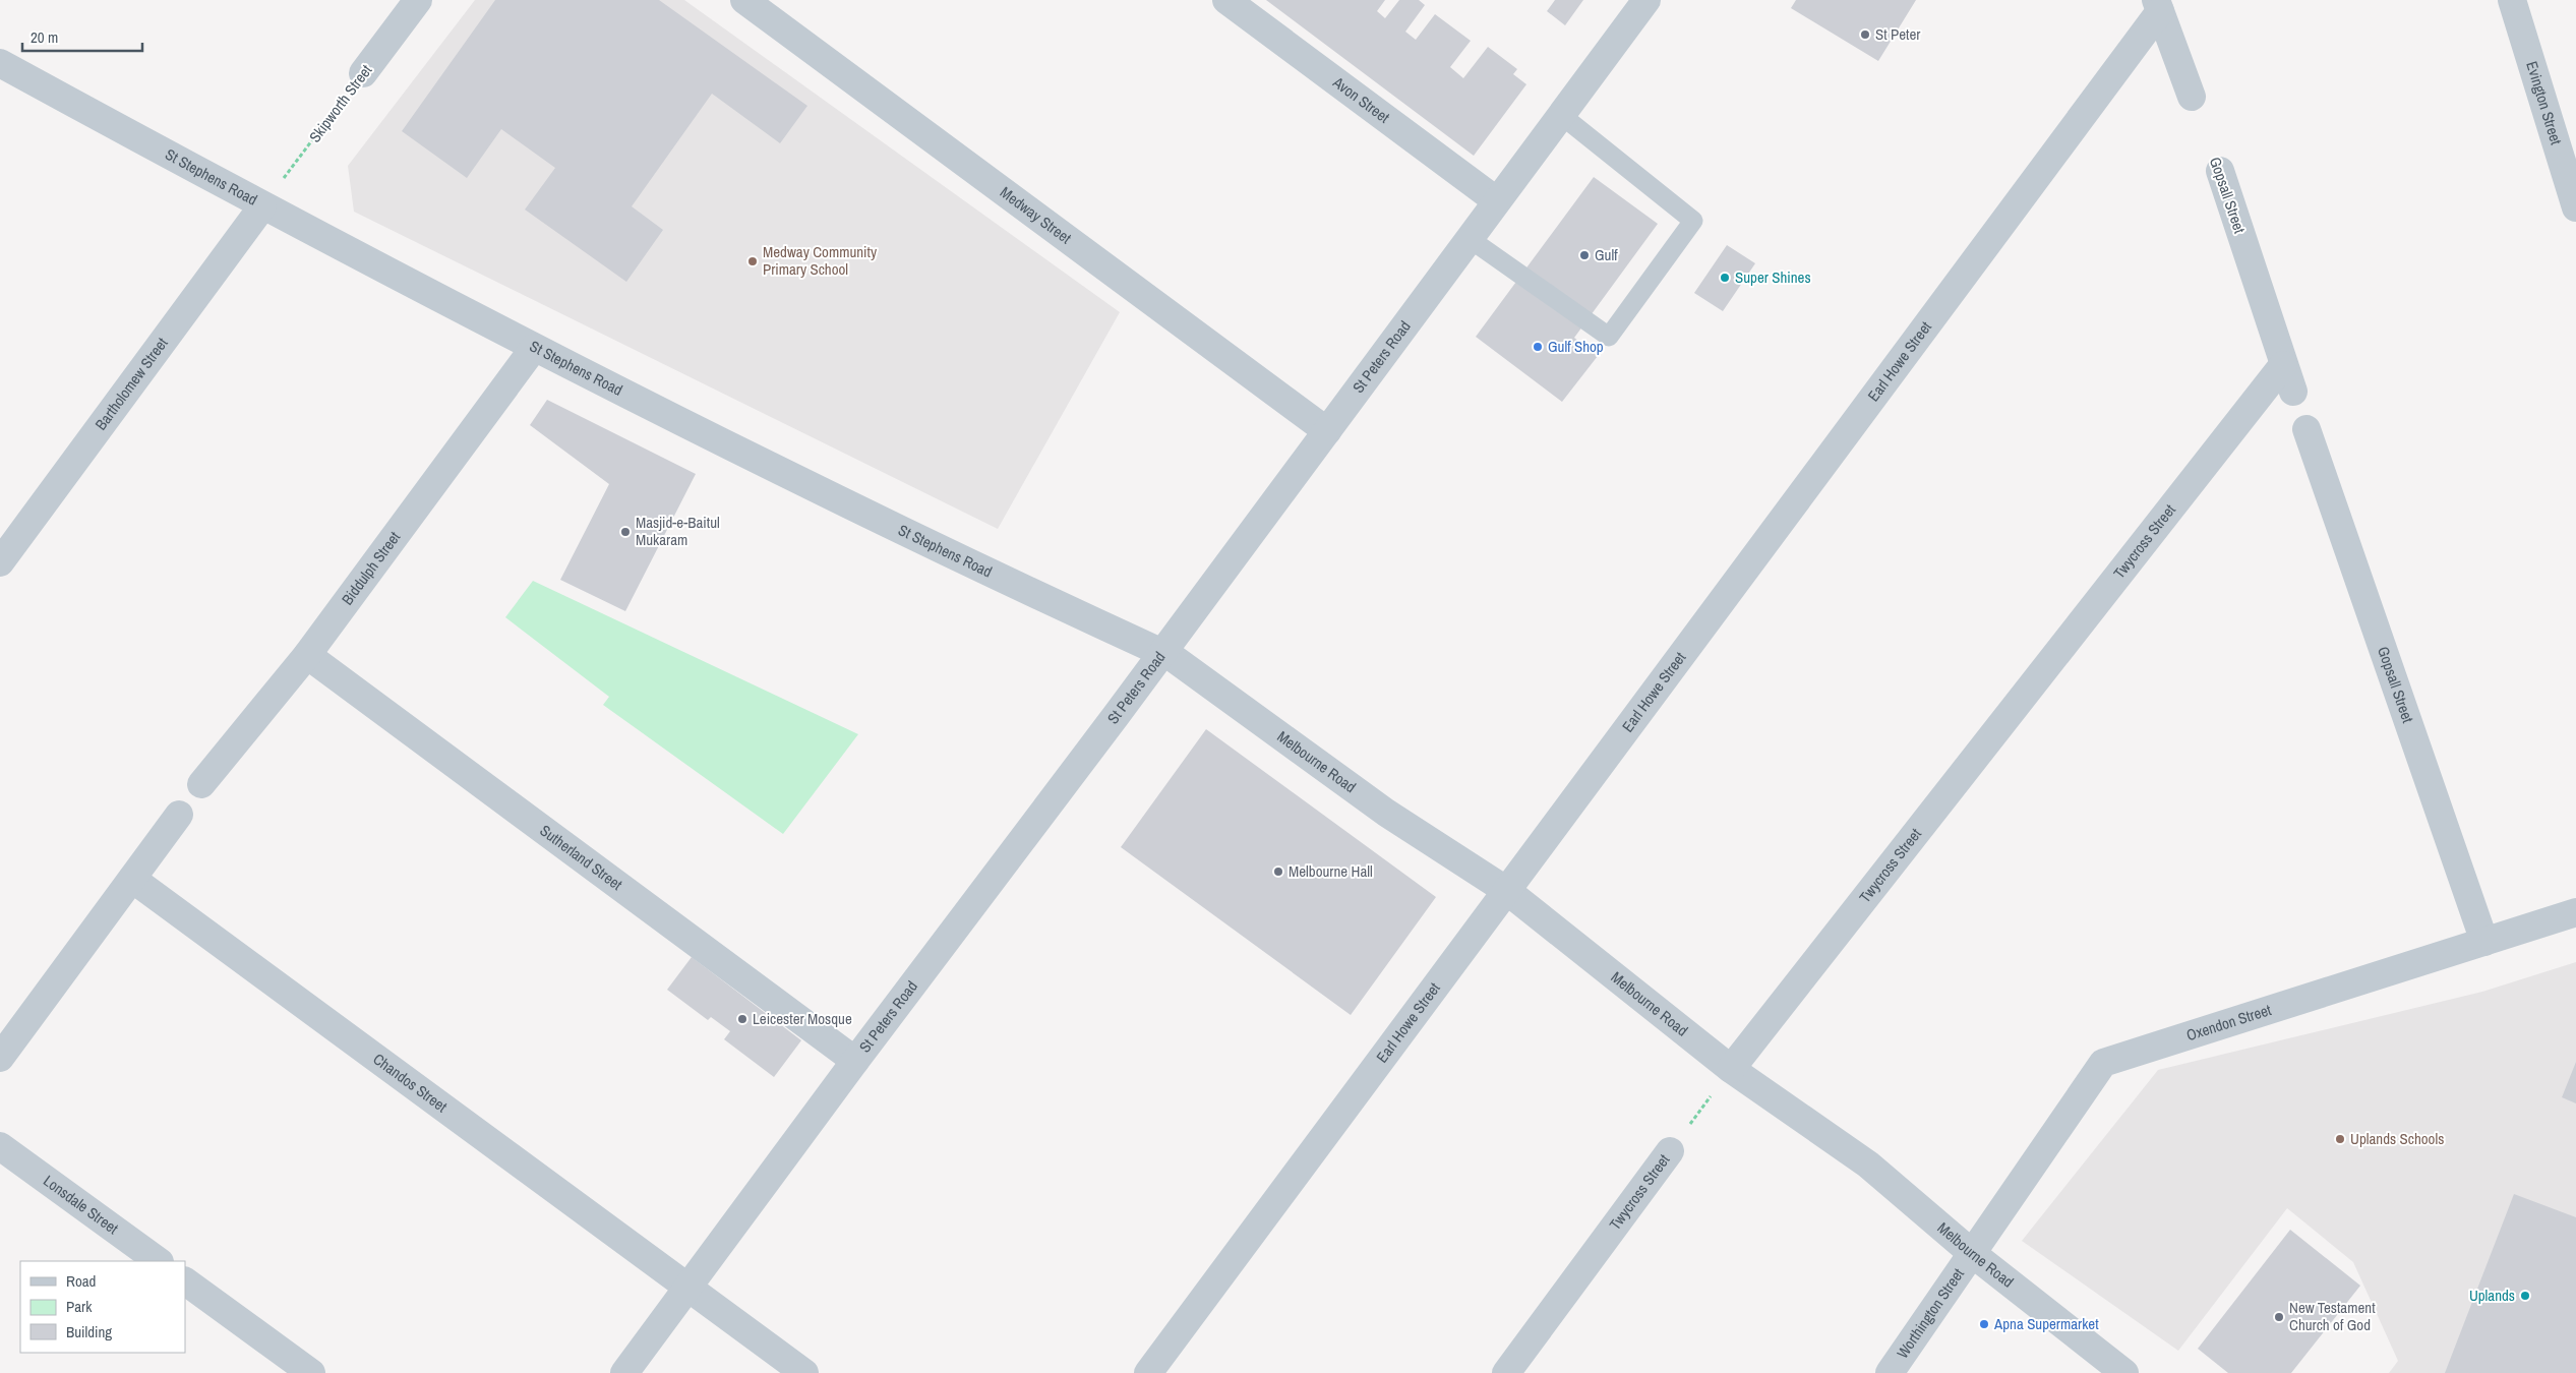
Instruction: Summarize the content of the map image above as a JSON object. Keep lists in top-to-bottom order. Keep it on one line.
{"streets":{"street":["Avon Street","Skipworth Street","Evington Street","St Stephens Road","Gopsall Street","Medway Street","St Peters Road","Earl Howe Street","Bartholomew Street","Twycross Street","Biddulph Street","Melbourne Road","Sutherland Street","Oxendon Street","Chandos Street","Lonsdale Street","Worthington Street"]},"crossings":[["Avon Street","St Peters Road"],["Skipworth Street","St Stephens Road"],["Skipworth Street","Bartholomew Street"],["St Stephens Road","St Peters Road"],["St Stephens Road","Bartholomew Street"],["St Stephens Road","Biddulph Street"],["St Stephens Road","Melbourne Road"],["Gopsall Street","Twycross Street"],["Gopsall Street","Oxendon Street"],["Medway Street","St Peters Road"],["St Peters Road","Melbourne Road"],["St Peters Road","Sutherland Street"],["St Peters Road","Chandos Street"],["Earl Howe Street","Melbourne Road"],["Twycross Street","Melbourne Road"],["Biddulph Street","Sutherland Street"],["Melbourne Road","Oxendon Street"],["Melbourne Road","Worthington Street"],["Oxendon Street","Worthington Street"]],"places":["St Peter","Gulf","Medway Community Primary School","Super Shines","Gulf Shop","Masjid-e-Baitul Mukaram","Melbourne Hall","Leicester Mosque","Uplands Schools","Uplands","New Testament Church of God","Apna Supermarket"],"legend":["Road","Park","Building"],"scale_bar":"20 m"}
